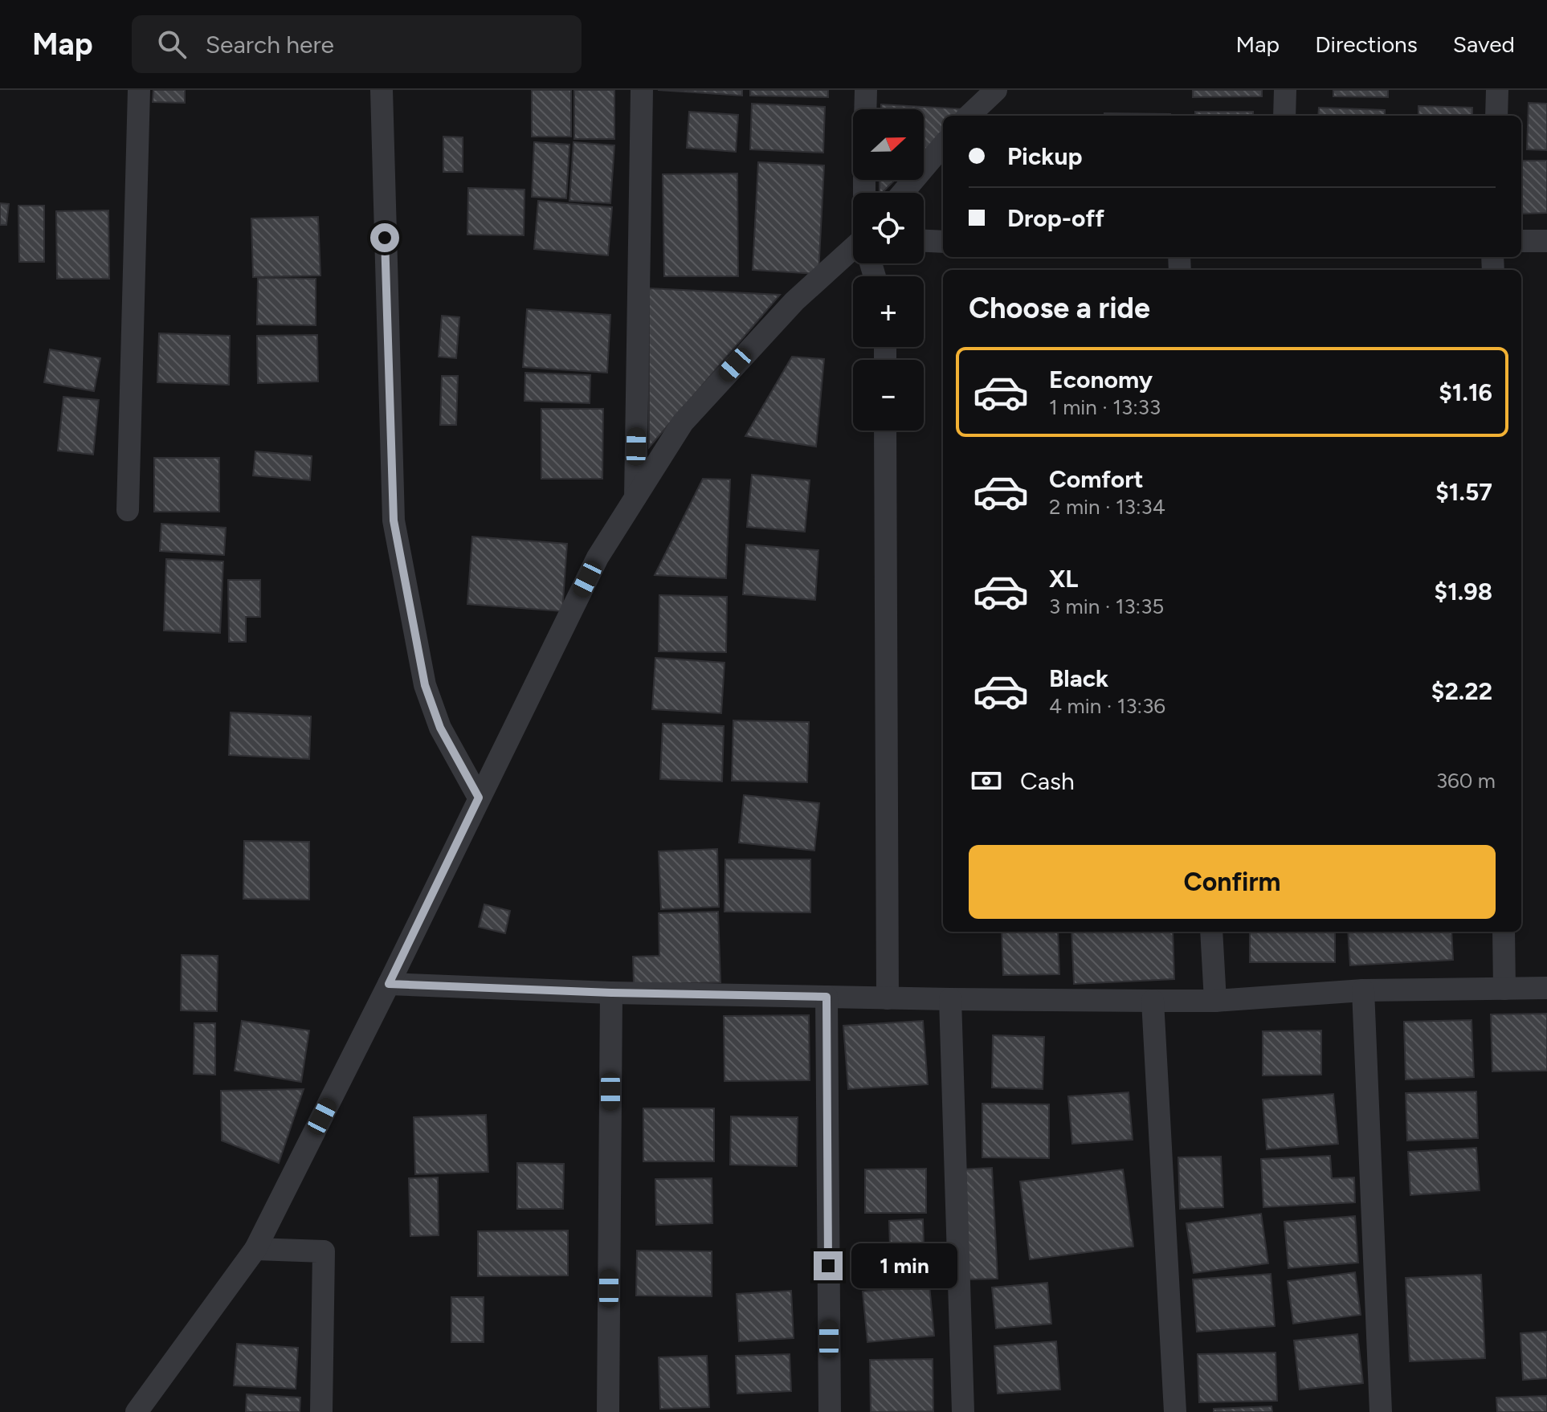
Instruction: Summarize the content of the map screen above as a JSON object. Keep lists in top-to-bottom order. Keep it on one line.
{"north":"right","page":{"header":"Map","search":"Search here","nav":["Map","Directions","Saved"],"map_buttons":["+","−"],"banner":["Pickup","Drop-off"],"heading":"Choose a ride","list":[{"name":"Economy","note":"1 min · 13:33","value":"$1.16"},{"name":"Comfort","note":"2 min · 13:34","value":"$1.57"},{"name":"XL","note":"3 min · 13:35","value":"$1.98"},{"name":"Black","note":"4 min · 13:36","value":"$2.22"}],"pay":["Cash","360 m"],"buttons":"Confirm","bubble":"1 min"}}
